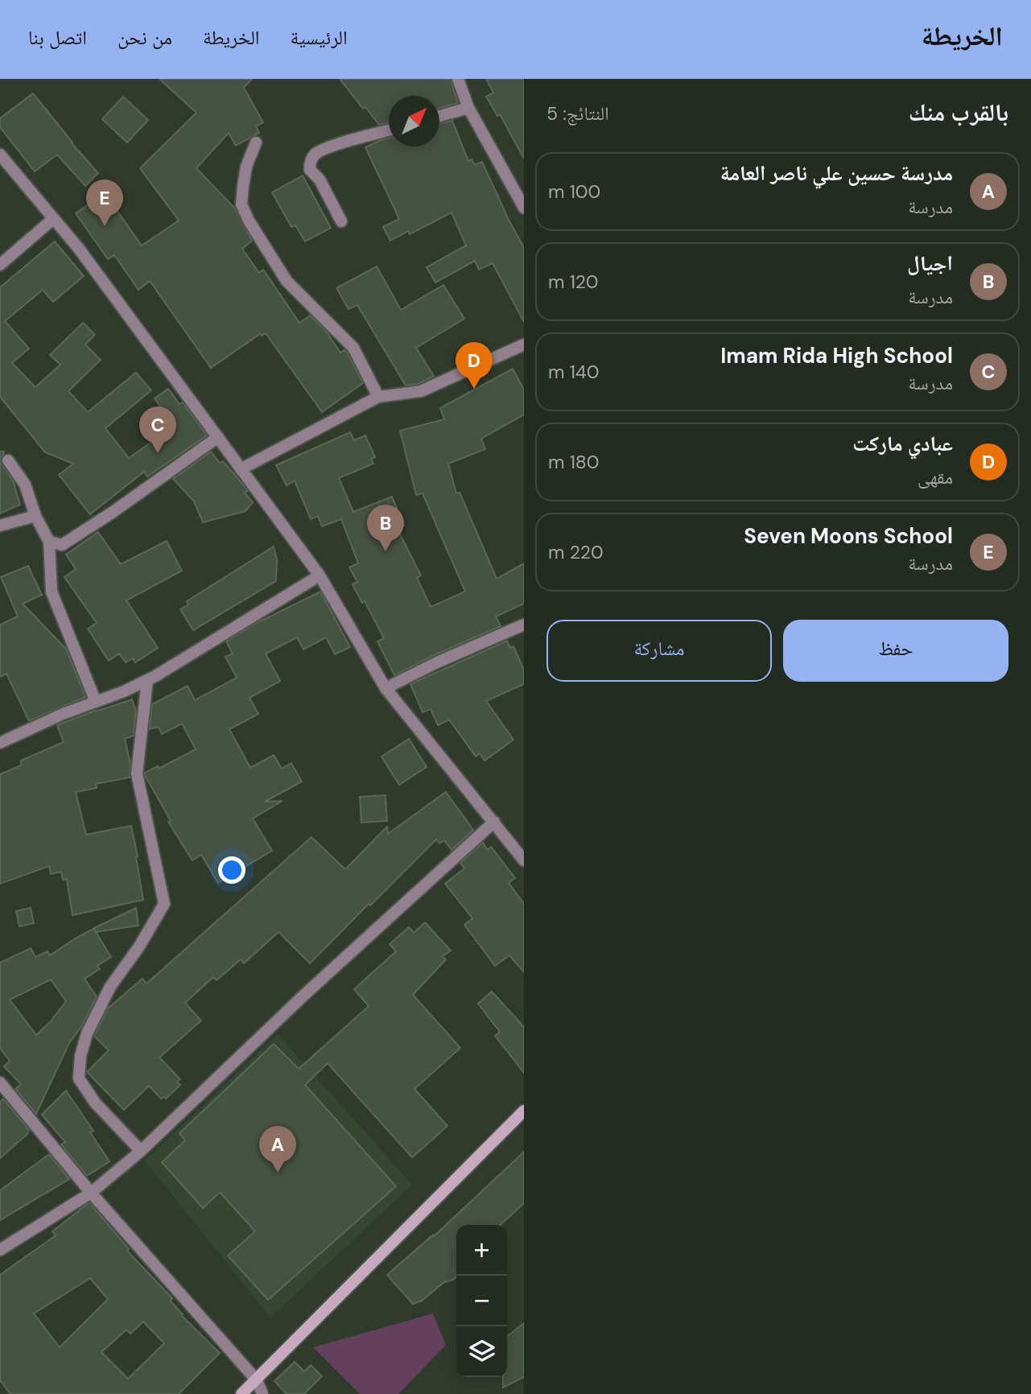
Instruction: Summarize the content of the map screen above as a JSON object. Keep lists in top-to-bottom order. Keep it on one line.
{"north":"top right","page":{"header":"الخريطة","nav":["الرئيسية","الخريطة","من نحن","اتصل بنا"],"heading":["بالقرب منك","النتائج: 5"],"list":[{"mark":"A","name":"مدرسة حسين علي ناصر العامة","note":"مدرسة","value":"100 m"},{"mark":"B","name":"اجيال","note":"مدرسة","value":"120 m"},{"mark":"C","name":"Imam Rida High School","note":"مدرسة","value":"140 m"},{"mark":"D","name":"عبادي ماركت","note":"مقهى","value":"180 m"},{"mark":"E","name":"Seven Moons School","note":"مدرسة","value":"220 m"}],"pins":["E","D","C","B","A"],"buttons":["حفظ","مشاركة"],"map_buttons":["+","−"]}}
